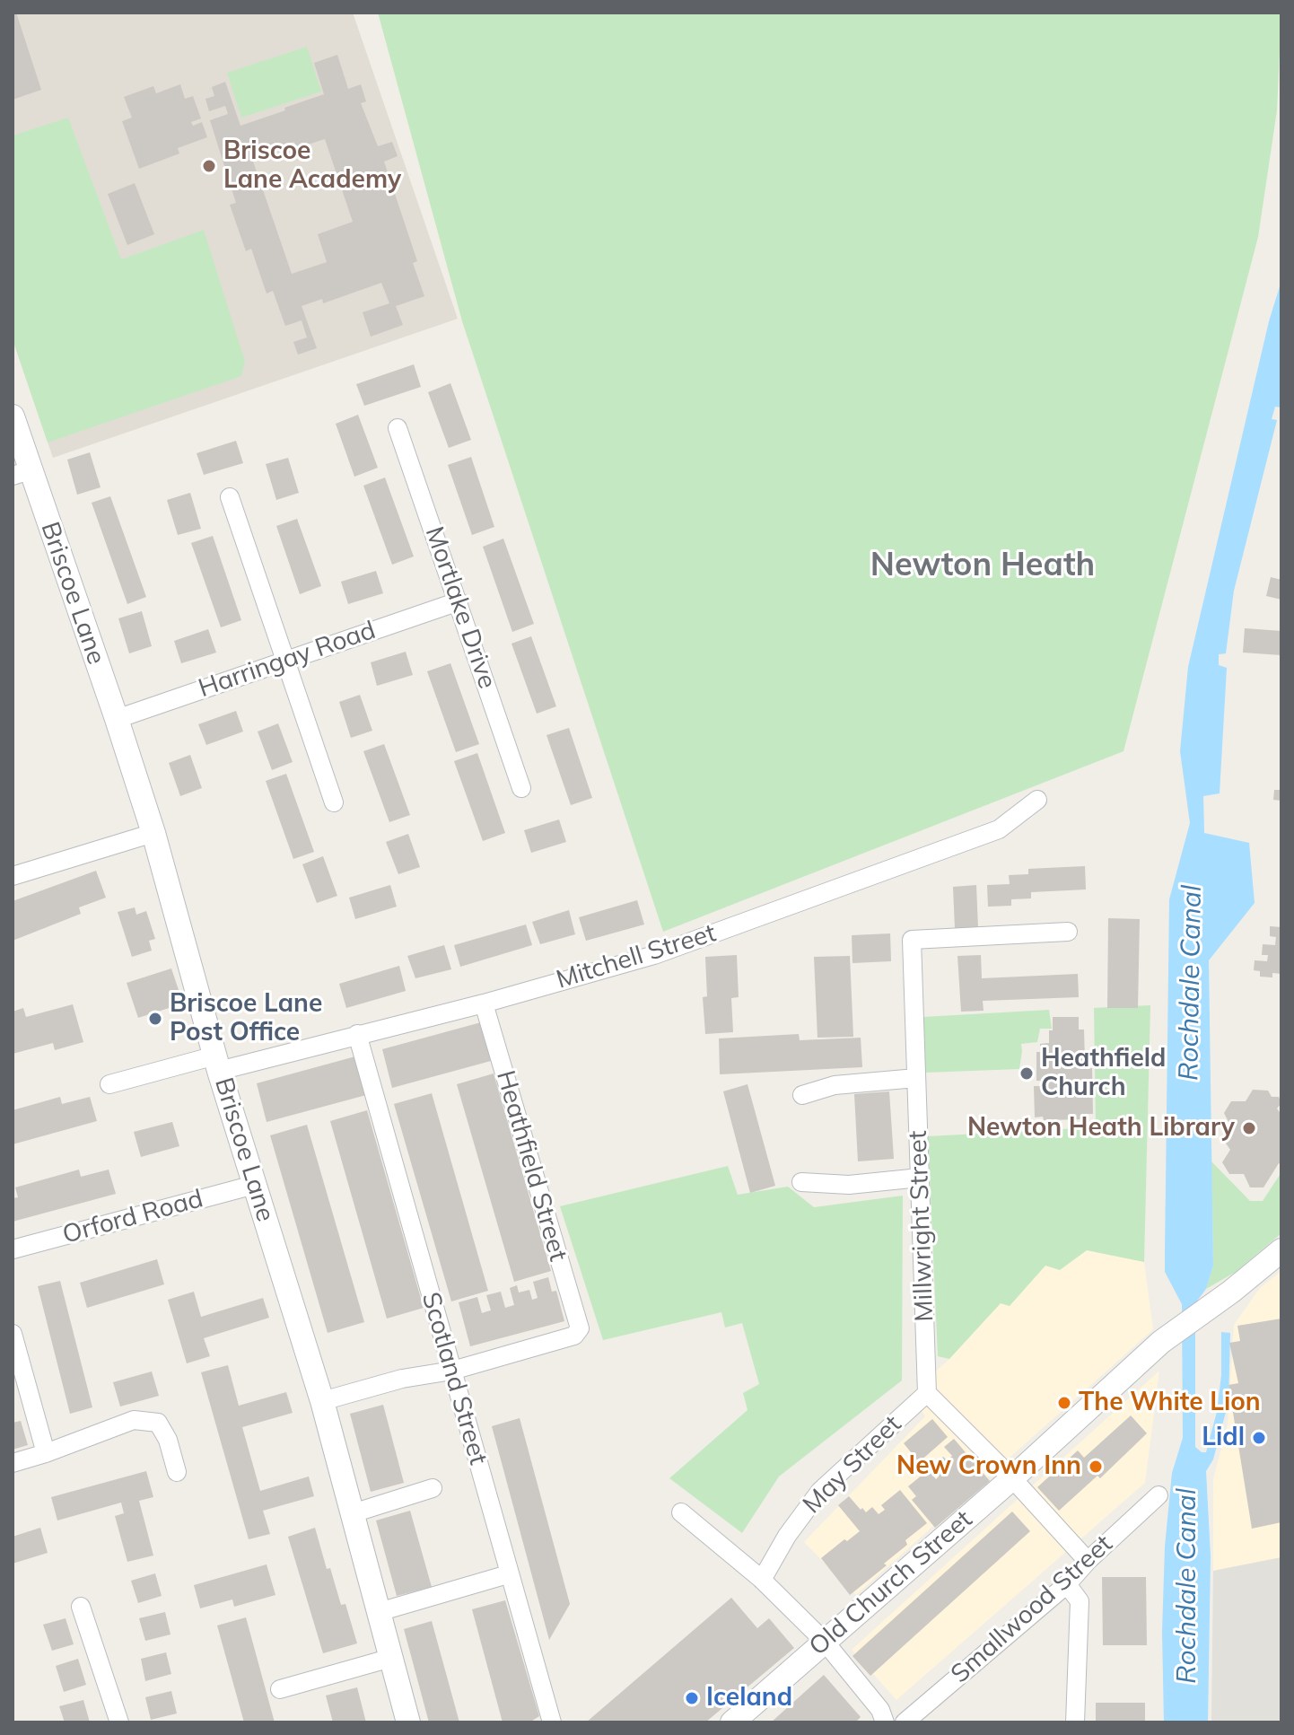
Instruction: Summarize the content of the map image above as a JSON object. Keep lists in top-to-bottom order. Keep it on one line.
{"streets":{"street":["Briscoe Lane","Mortlake Drive","Harringay Road","Mitchell Street","Heathfield Street","Orford Road","Millwright Street","Scotland Street","May Street","Old Church Street","Smallwood Street"]},"crossings":[["Briscoe Lane","Harringay Road"],["Briscoe Lane","Mitchell Street"],["Briscoe Lane","Orford Road"],["Mortlake Drive","Harringay Road"],["Mitchell Street","Heathfield Street"],["Mitchell Street","Scotland Street"],["Heathfield Street","Scotland Street"],["Millwright Street","May Street"]],"districts":["Newton Heath"],"water":["Rochdale Canal"],"places":["Briscoe Lane Academy","Briscoe Lane Post Office","Heathfield Church","Newton Heath Library","The White Lion","Lidl","New Crown Inn","Iceland"]}
